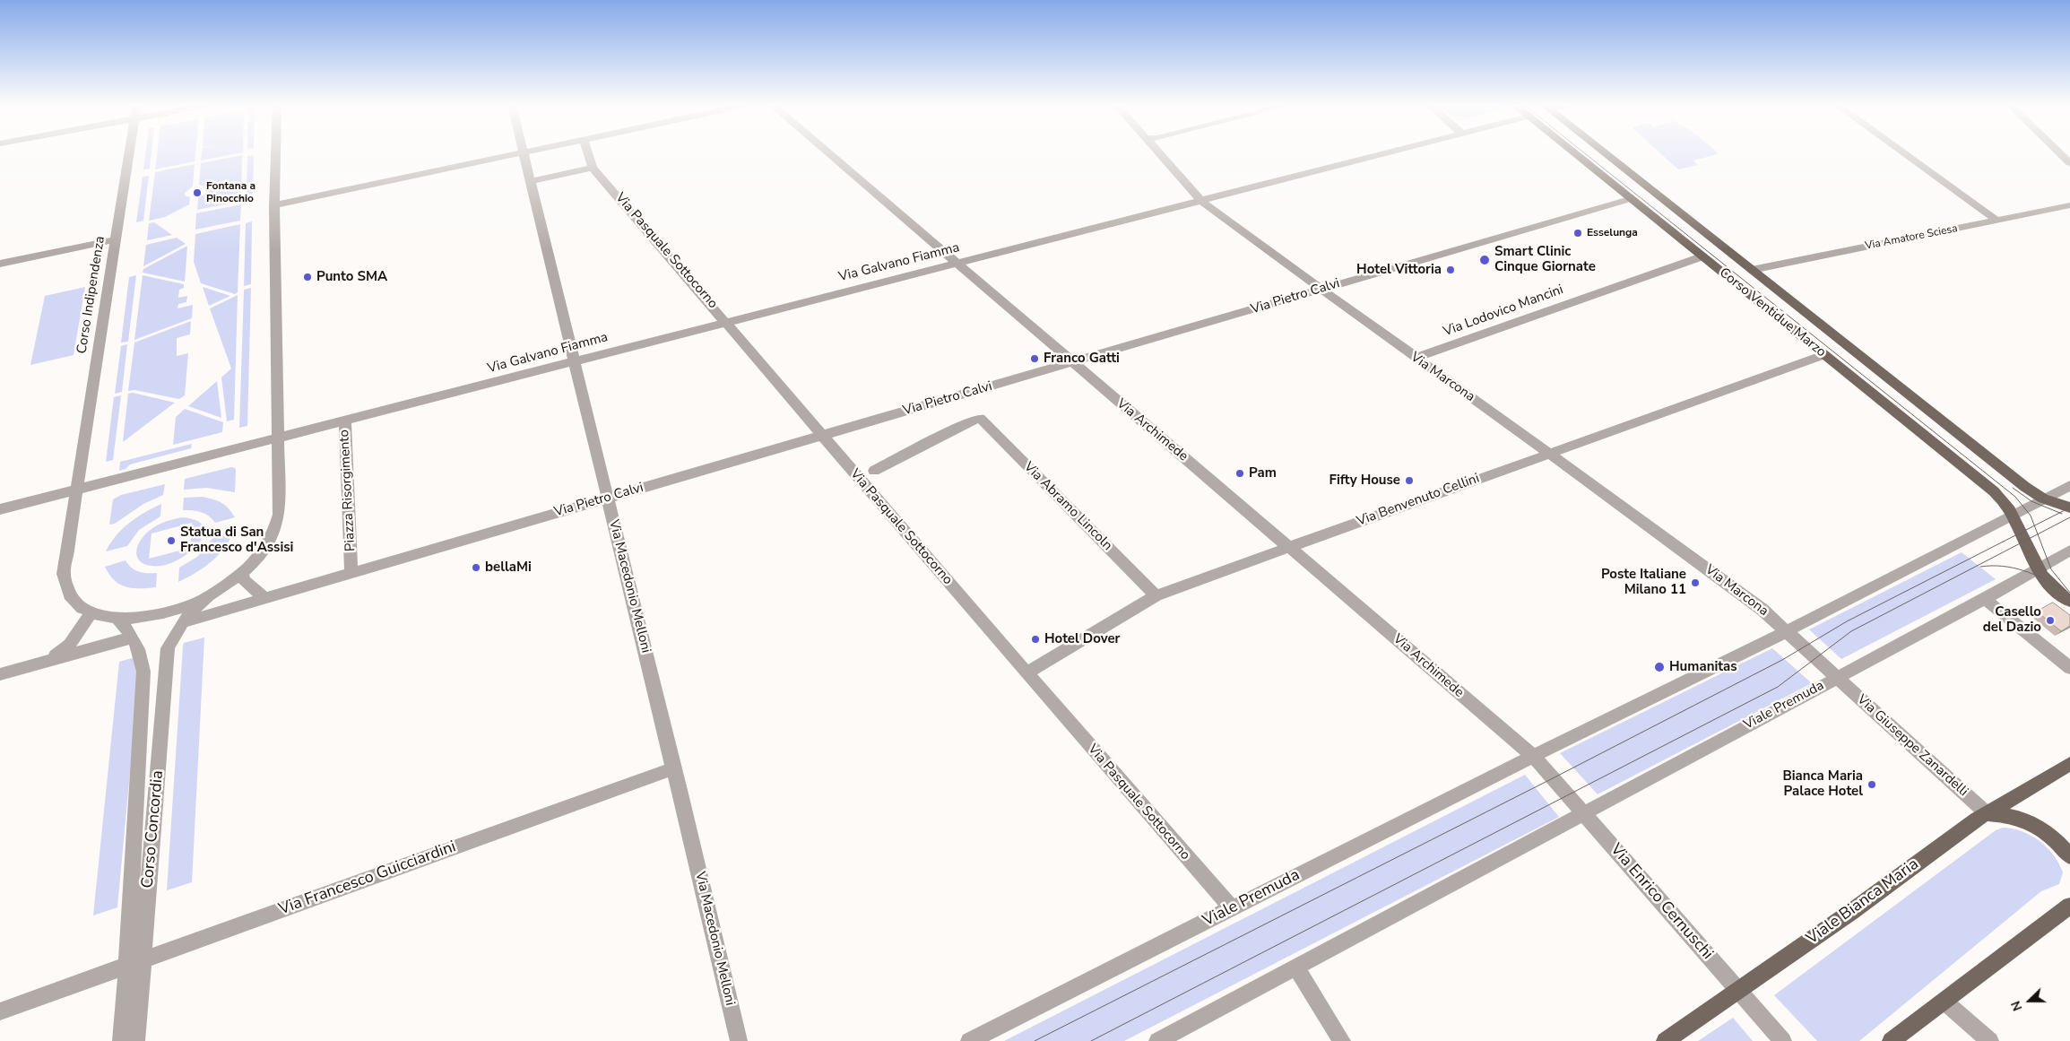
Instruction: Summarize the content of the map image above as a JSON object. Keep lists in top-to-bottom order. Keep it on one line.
{"streets":{"main road":["Corso Ventidue Marzo","Viale Bianca Maria"],"street":["Via Amatore Sciesa","Via Pasquale Sottocorno","Via Galvano Fiamma","Corso Indipendenza","Via Pietro Calvi","Via Lodovico Mancini","Via Marcona","Via Archimede","Piazza Risorgimento","Via Benvenuto Cellini","Via Abramo Lincoln","Via Macedonio Melloni","Viale Premuda","Via Giuseppe Zanardelli","Corso Concordia","Via Francesco Guicciardini","Via Enrico Cernuschi"]},"crossings":[["Via Amatore Sciesa","Corso Ventidue Marzo"],["Via Pasquale Sottocorno","Via Galvano Fiamma"],["Via Pasquale Sottocorno","Via Pietro Calvi"],["Via Pasquale Sottocorno","Via Benvenuto Cellini"],["Via Pasquale Sottocorno","Viale Premuda"],["Via Galvano Fiamma","Via Marcona"],["Via Galvano Fiamma","Via Archimede"],["Via Galvano Fiamma","Piazza Risorgimento"],["Via Galvano Fiamma","Via Macedonio Melloni"],["Corso Indipendenza","Piazza Risorgimento"],["Via Pietro Calvi","Corso Ventidue Marzo"],["Via Pietro Calvi","Via Marcona"],["Via Pietro Calvi","Via Archimede"],["Via Pietro Calvi","Piazza Risorgimento"],["Via Pietro Calvi","Via Macedonio Melloni"],["Via Pietro Calvi","Corso Concordia"],["Via Lodovico Mancini","Corso Ventidue Marzo"],["Via Lodovico Mancini","Via Marcona"],["Corso Ventidue Marzo","Via Benvenuto Cellini"],["Corso Ventidue Marzo","Viale Premuda"],["Via Marcona","Via Benvenuto Cellini"],["Via Marcona","Viale Premuda"],["Via Marcona","Via Giuseppe Zanardelli"],["Via Archimede","Via Benvenuto Cellini"],["Via Archimede","Viale Premuda"],["Via Benvenuto Cellini","Via Abramo Lincoln"],["Via Macedonio Melloni","Via Francesco Guicciardini"],["Viale Premuda","Via Giuseppe Zanardelli"],["Viale Premuda","Via Enrico Cernuschi"],["Via Giuseppe Zanardelli","Viale Bianca Maria"],["Corso Concordia","Via Francesco Guicciardini"],["Via Enrico Cernuschi","Viale Bianca Maria"]],"places":["Fontana a Pinocchio","Esselunga","Smart Clinic Cinque Giornate","Hotel Vittoria","Punto SMA","Franco Gatti","Pam","Fifty House","Statua di San Francesco d'Assisi","bellaMi","Poste Italiane Milano 11","Casello del Dazio","Hotel Dover","Humanitas","Bianca Maria Palace Hotel"],"north":"left"}
